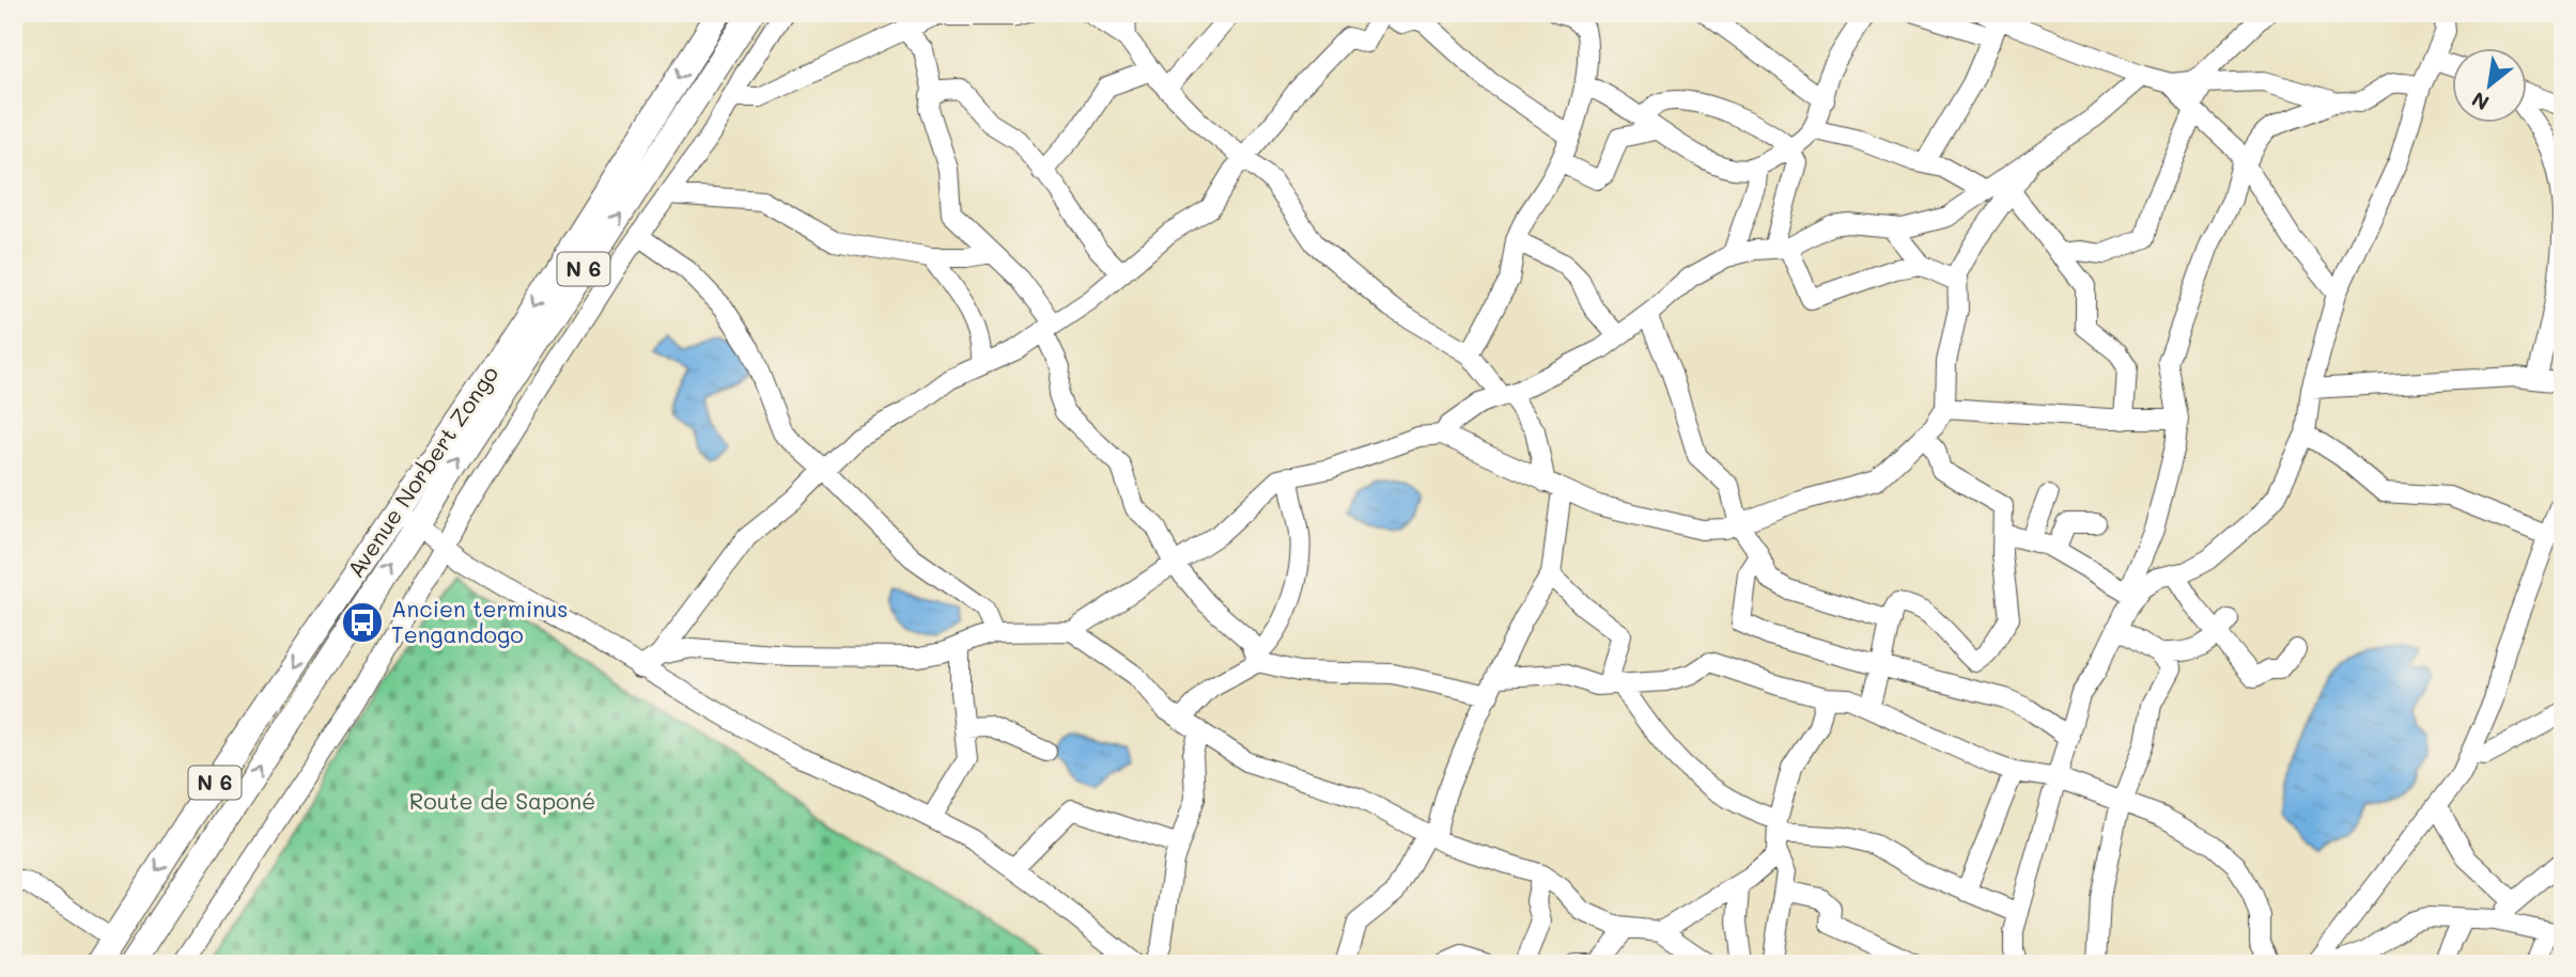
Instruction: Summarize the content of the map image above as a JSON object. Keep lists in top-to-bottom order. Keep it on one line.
{"streets":{"main road":["N 6","Avenue Norbert Zongo"]},"parks":["Route de Saponé"],"places":{"bus stop":["Ancien terminus Tengandogo"]},"north":"bottom left"}
